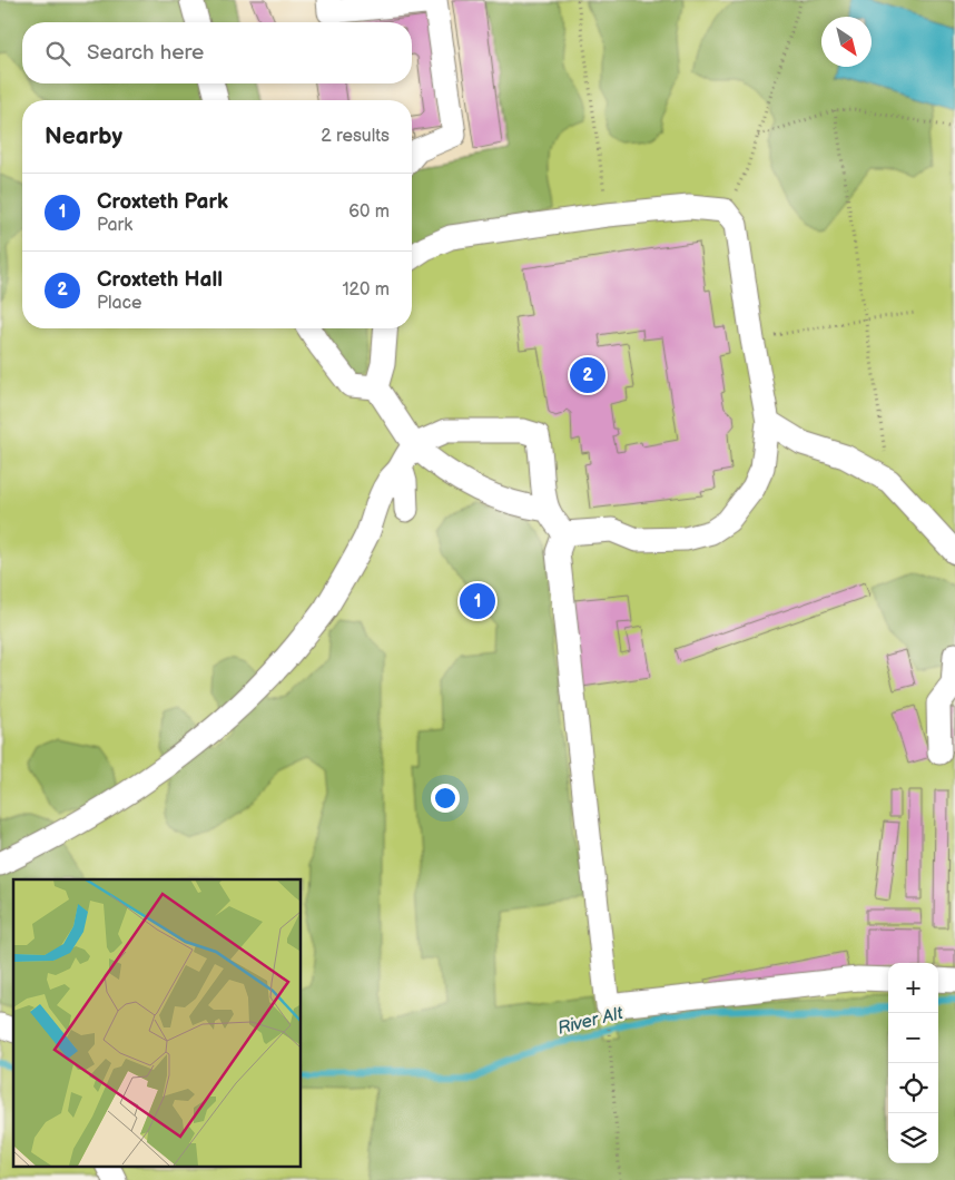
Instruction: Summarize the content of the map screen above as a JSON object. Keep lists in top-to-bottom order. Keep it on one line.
{"water":["River Alt"],"north":"bottom right","page":{"search":"Search here","heading":["Nearby","2 results"],"list":[{"mark":"1","name":"Croxteth Park","note":"Park","value":"60 m"},{"mark":"2","name":"Croxteth Hall","note":"Place","value":"120 m"}],"pins":["2","1"],"map_buttons":["+","−"]}}
